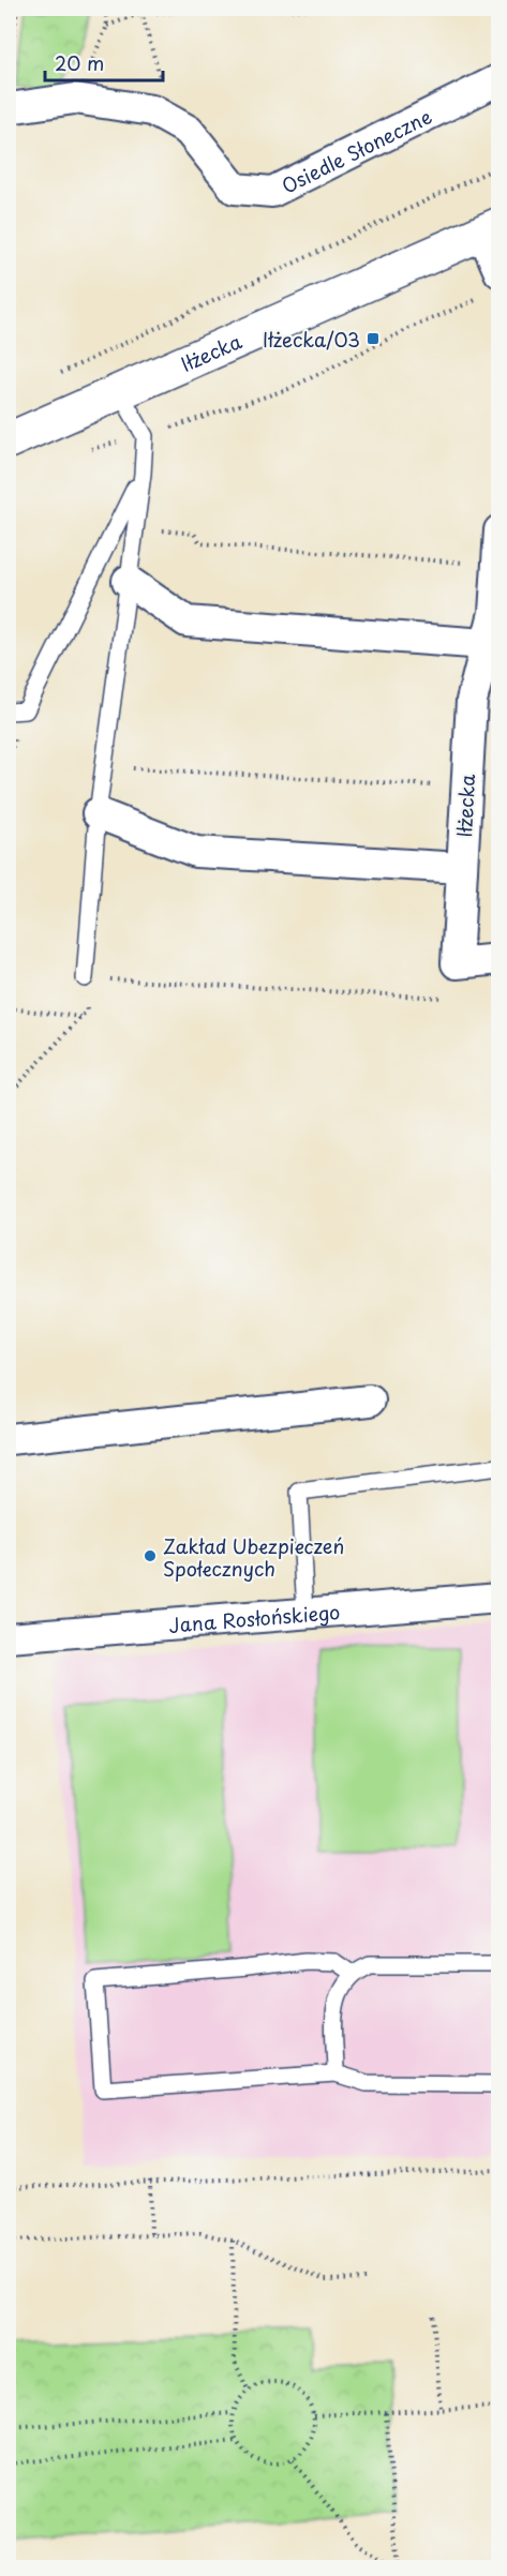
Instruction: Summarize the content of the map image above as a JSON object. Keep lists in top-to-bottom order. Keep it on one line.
{"streets":{"street":["Osiedle Słoneczne","Iłżecka","Jana Rosłońskiego"]},"places":{"transit":["Iłżecka/03"],"other":["Zakład Ubezpieczeń Społecznych"]},"scale_bar":"20 m"}
